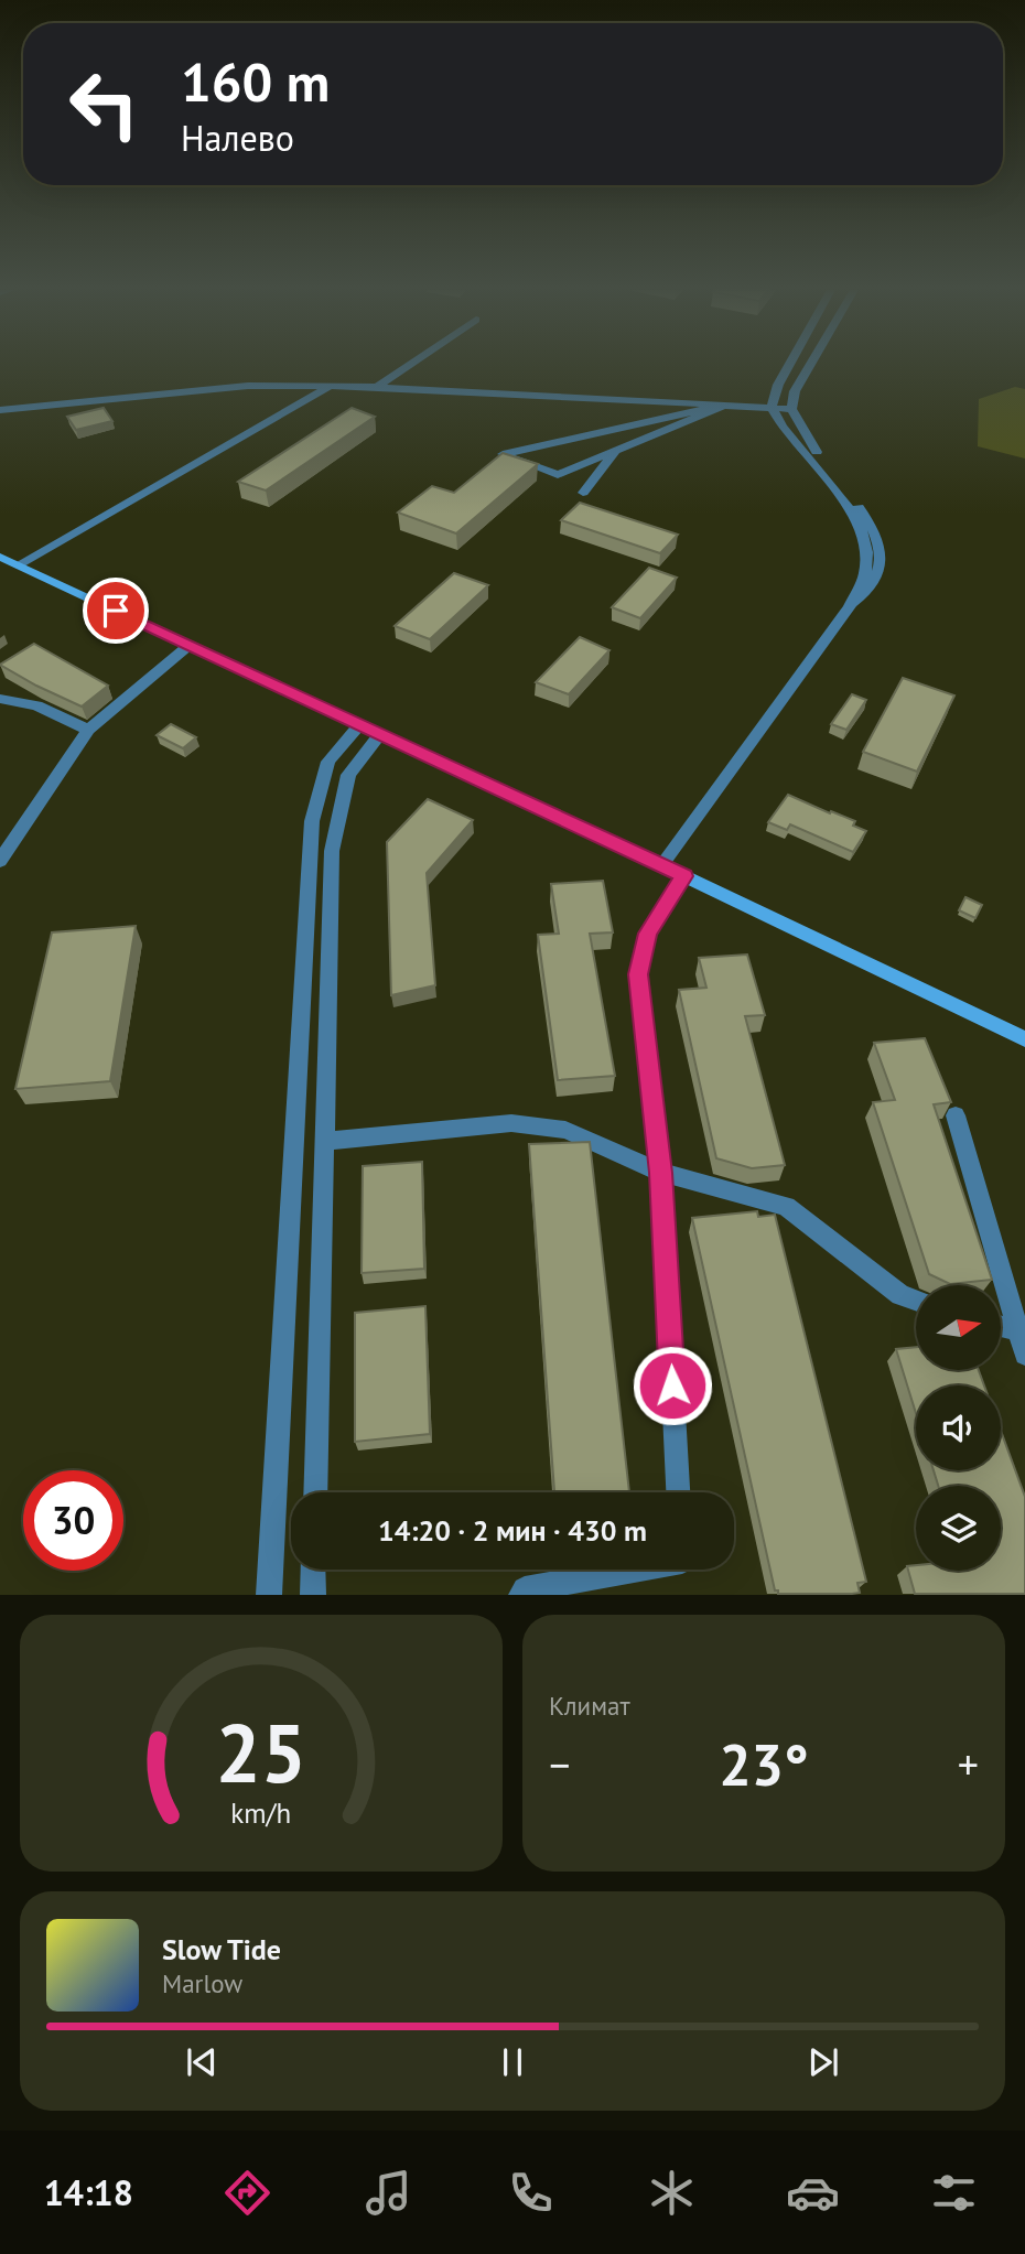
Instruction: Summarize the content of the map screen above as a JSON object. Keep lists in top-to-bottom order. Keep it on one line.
{"north":"right","page":{"turn":["160 m","Налево"],"limit":"30","trip":"14:20 · 2 мин · 430 m","tile":"Климат","heat":["−","23°","+"],"song":["Slow Tide","Marlow"],"tabs":"14:18","gauge":["25","km/h"]}}
